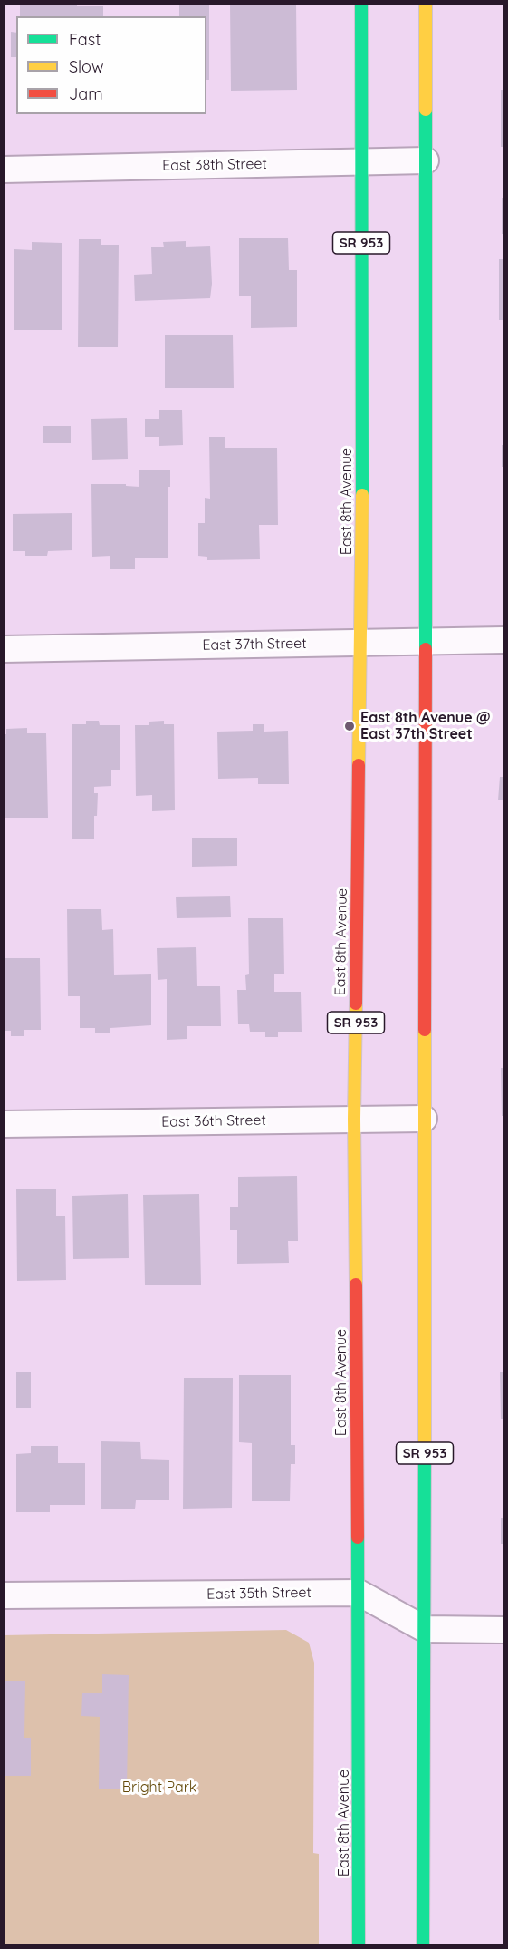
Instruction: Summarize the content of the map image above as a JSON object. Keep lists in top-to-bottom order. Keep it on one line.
{"streets":{"main road":["SR 953","East 8th Avenue"],"street":["East 38th Street","East 37th Street","East 36th Street","East 35th Street"]},"crossings":[["East 38th Street","SR 953"],["East 38th Street","East 8th Avenue"],["SR 953","East 37th Street"],["SR 953","East 36th Street"],["SR 953","East 35th Street"],["East 8th Avenue","East 37th Street"],["East 8th Avenue","East 36th Street"],["East 8th Avenue","East 35th Street"]],"parks":["Bright Park"],"places":["East 8th Avenue @ East 37th Street"],"legend":["Fast","Slow","Jam"]}
